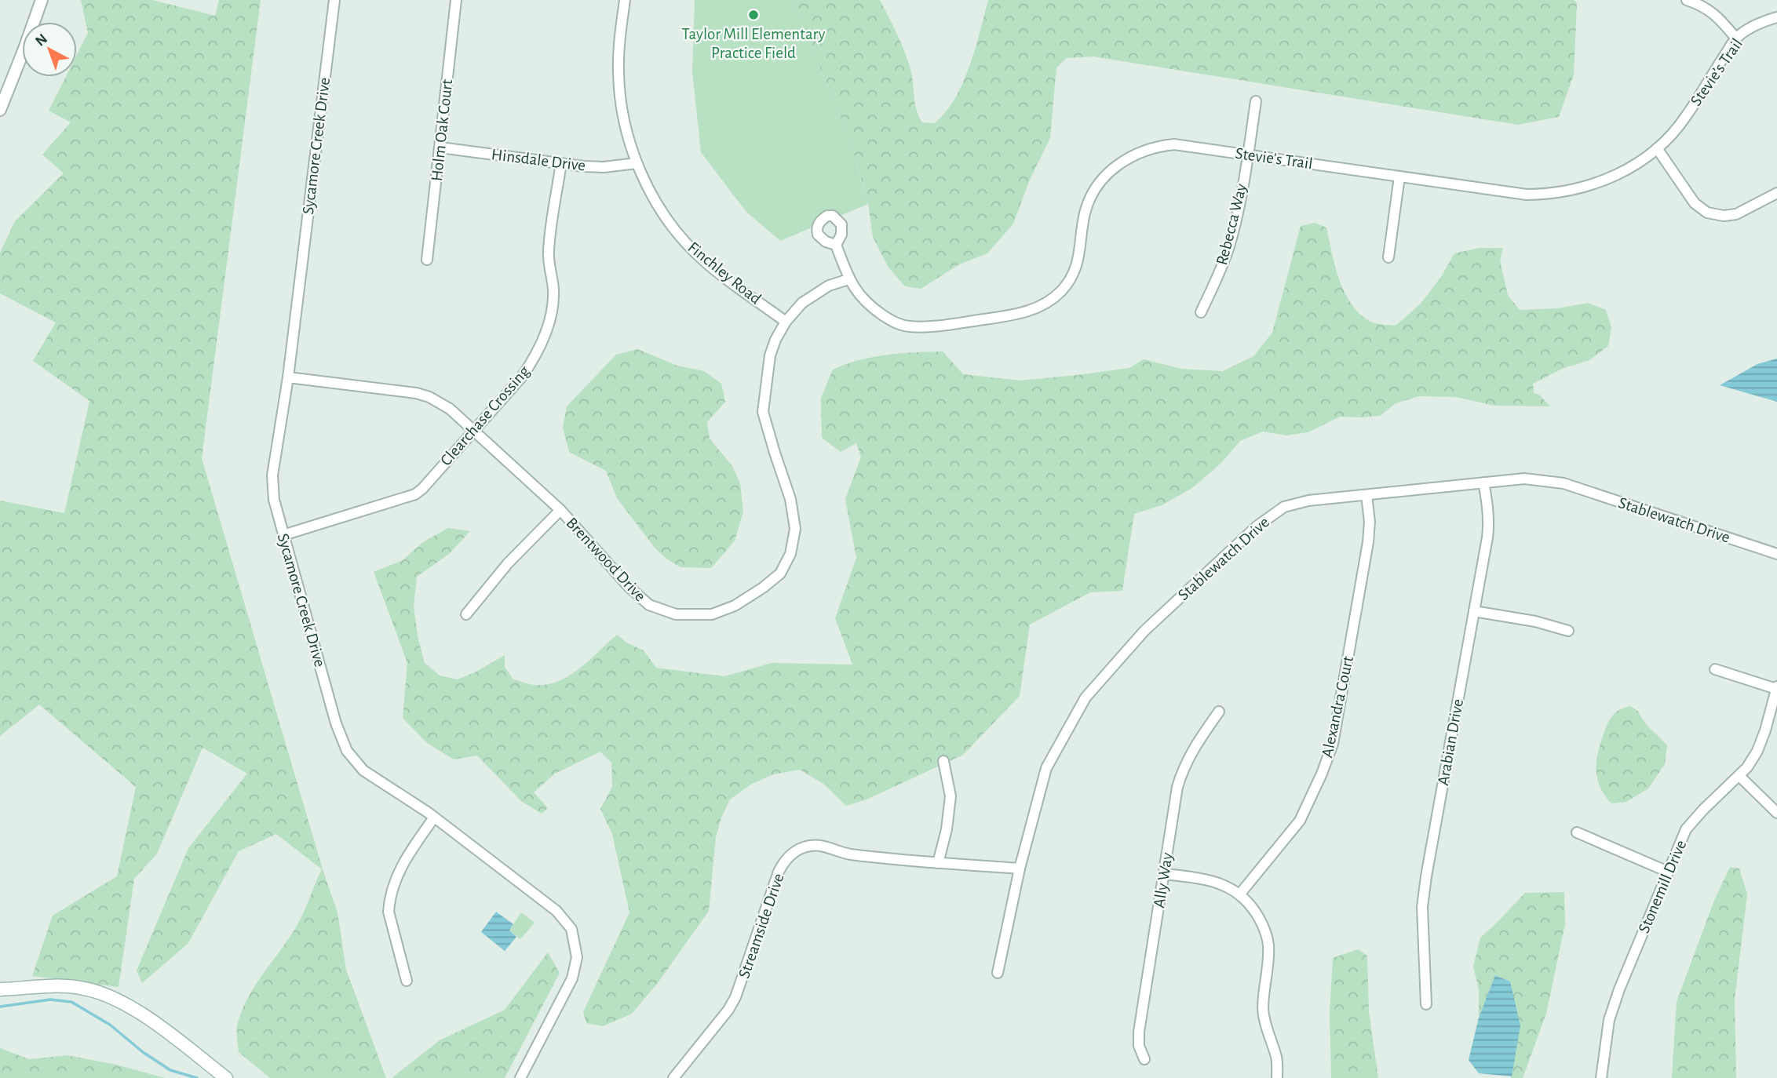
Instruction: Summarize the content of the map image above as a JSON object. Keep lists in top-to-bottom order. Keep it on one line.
{"streets":{"street":["Stevie’s Trail","Holm Oak Court","Sycamore Creek Drive","Hinsdale Drive","Rebecca Way","Finchley Road","Clearchase Crossing","Stablewatch Drive","Brentwood Drive","Alexandra Court","Arabian Drive","Ally Way","Stonemill Drive","Streamside Drive"]},"crossings":[["Stevie’s Trail","Rebecca Way"],["Stevie’s Trail","Brentwood Drive"],["Holm Oak Court","Hinsdale Drive"],["Sycamore Creek Drive","Clearchase Crossing"],["Sycamore Creek Drive","Brentwood Drive"],["Hinsdale Drive","Finchley Road"],["Hinsdale Drive","Clearchase Crossing"],["Finchley Road","Brentwood Drive"],["Clearchase Crossing","Brentwood Drive"],["Stablewatch Drive","Alexandra Court"],["Stablewatch Drive","Arabian Drive"],["Stablewatch Drive","Streamside Drive"]],"places":["Taylor Mill Elementary Practice Field"],"north":"top left"}
